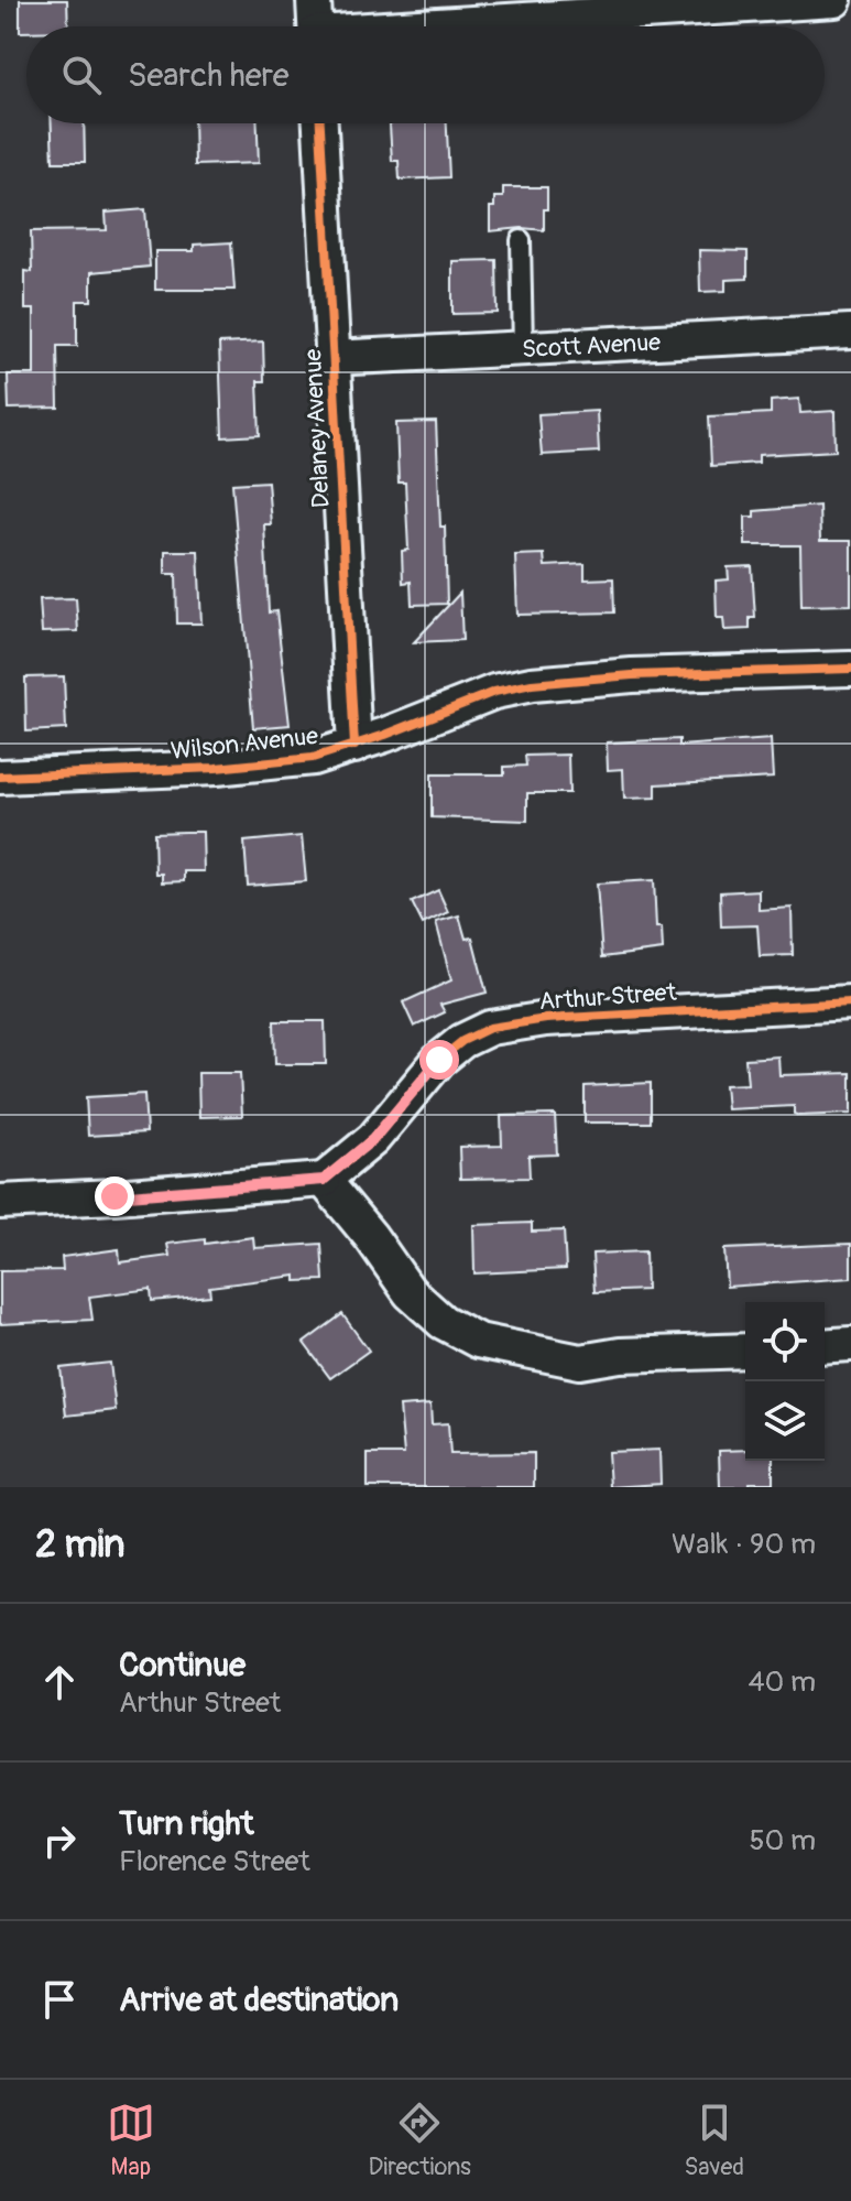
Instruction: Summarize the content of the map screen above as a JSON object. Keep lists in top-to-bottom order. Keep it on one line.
{"streets":{"street":["Scott Avenue","Delaney Avenue","Wilson Avenue","Arthur Street"]},"crossings":[["Scott Avenue","Delaney Avenue"],["Delaney Avenue","Wilson Avenue"]],"page":{"search":"Search here","heading":["2 min","Walk · 90 m"],"list":[["Continue","Arthur Street","40 m"],["Turn right","Florence Street","50 m"],"Arrive at destination"],"nav":["Map","Directions","Saved"]}}
